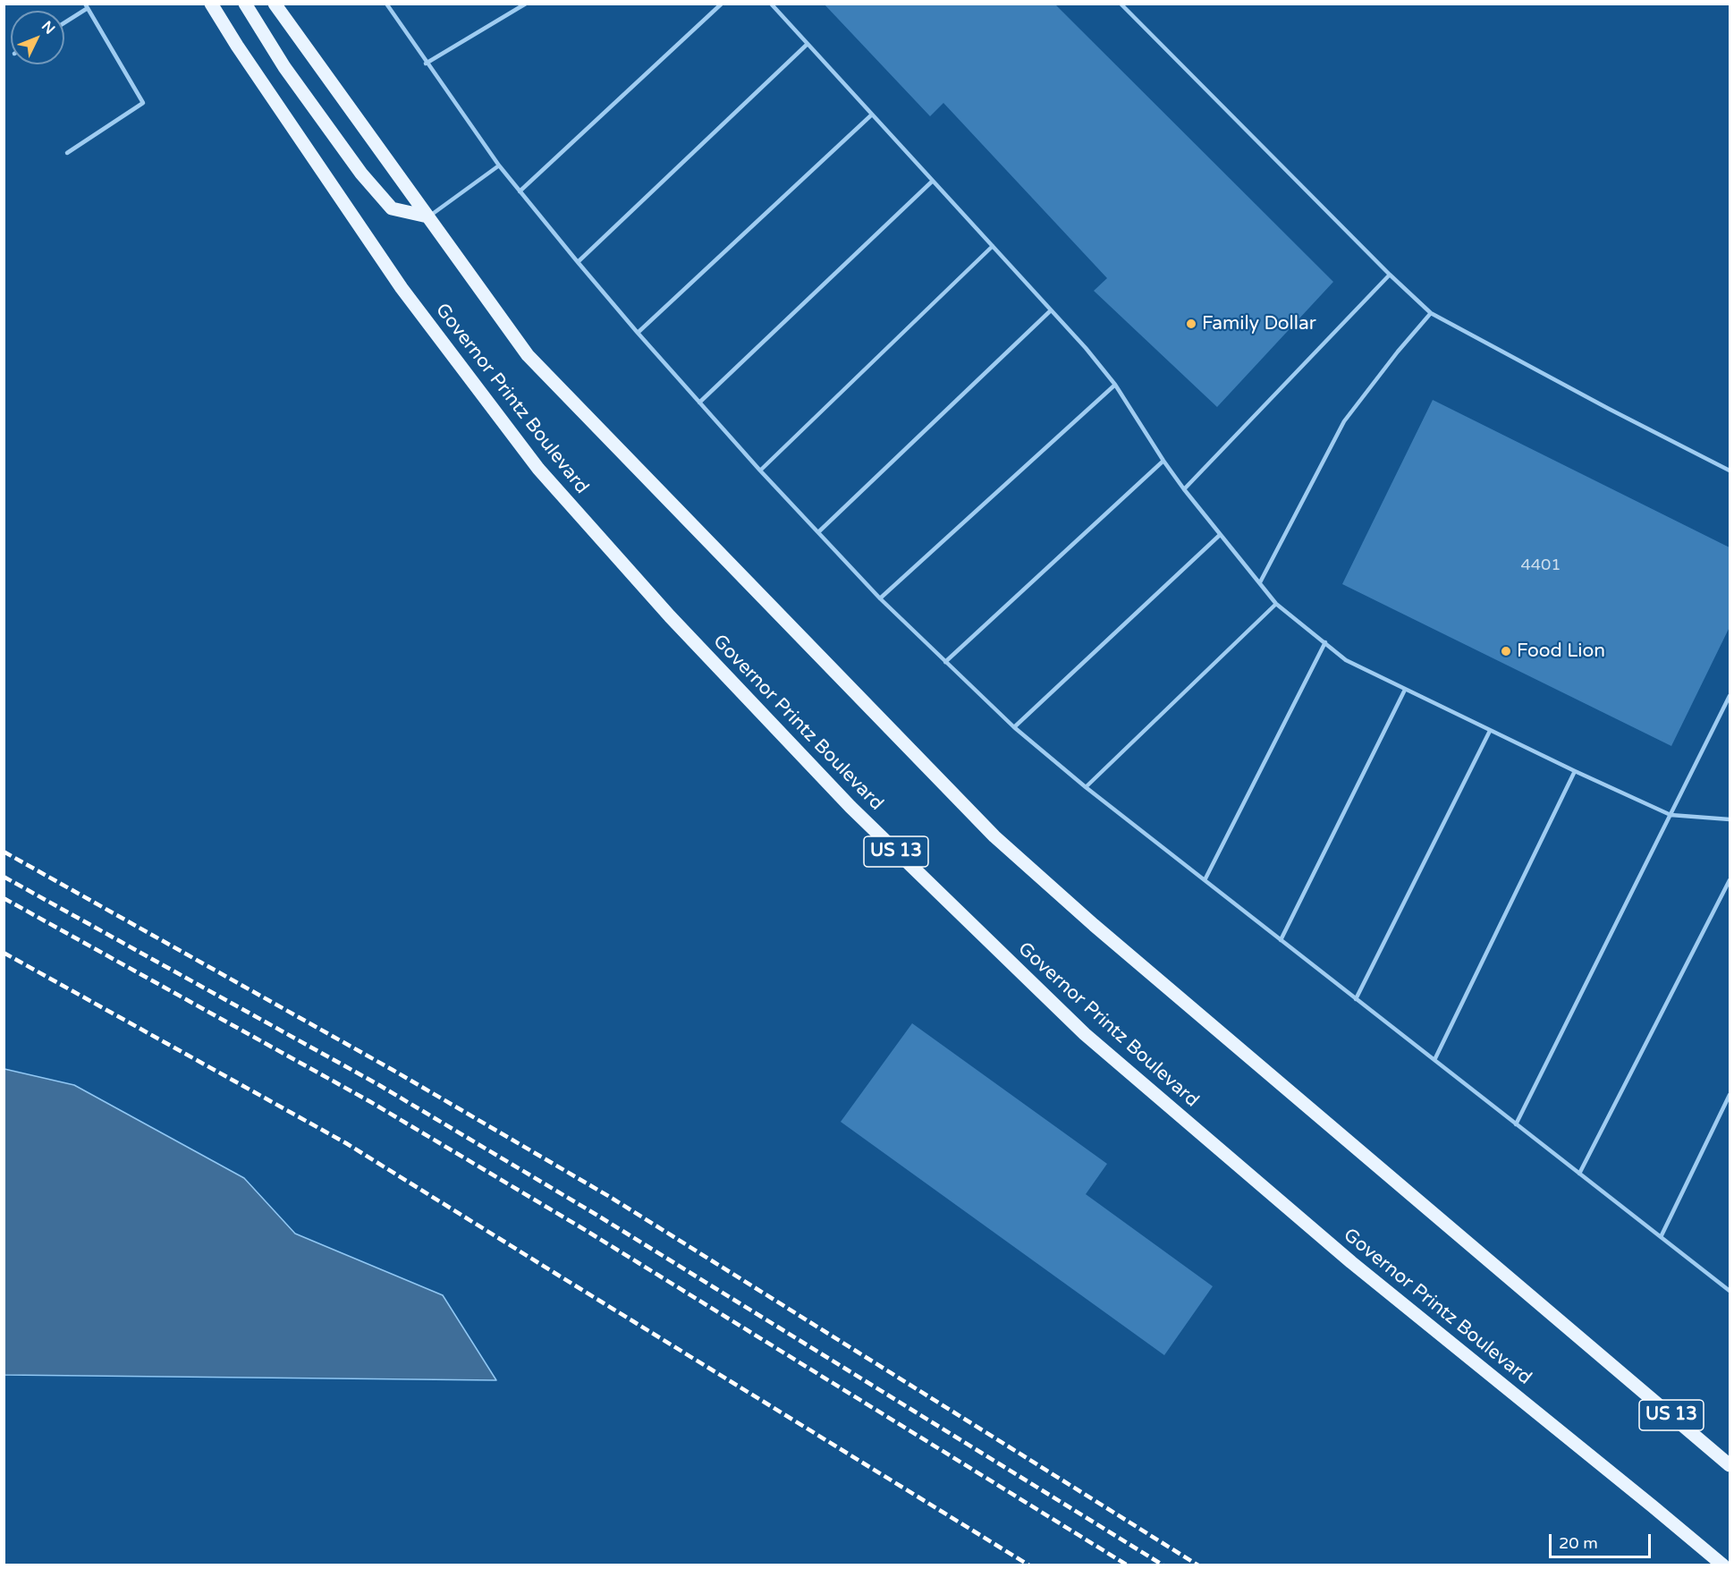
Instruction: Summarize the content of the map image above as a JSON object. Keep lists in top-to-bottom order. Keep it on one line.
{"streets":{"main road":["Governor Printz Boulevard","US 13"]},"places":["Family Dollar","Food Lion"],"house_numbers":["4401"],"scale_bar":"20 m","north":"top right"}
